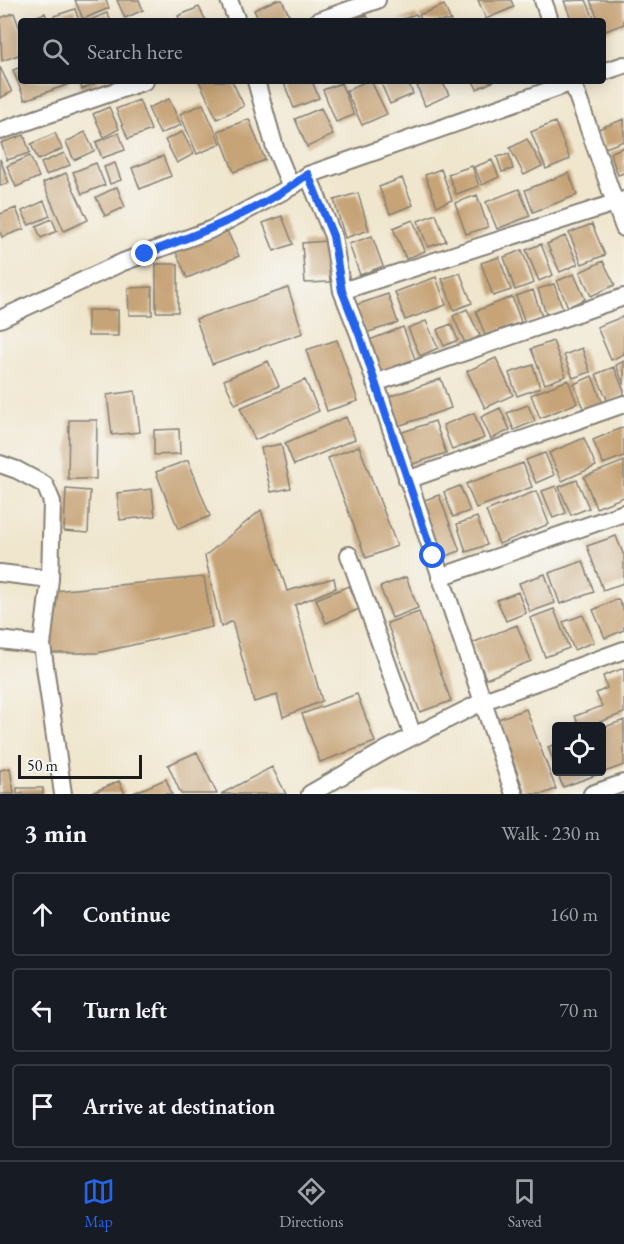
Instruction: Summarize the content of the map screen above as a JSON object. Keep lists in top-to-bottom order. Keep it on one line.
{"scale_bar":"50 m","page":{"search":"Search here","scale":"50 m","heading":["3 min","Walk · 230 m"],"list":[["Continue","160 m"],["Turn left","70 m"],"Arrive at destination"],"nav":["Map","Directions","Saved"]}}
